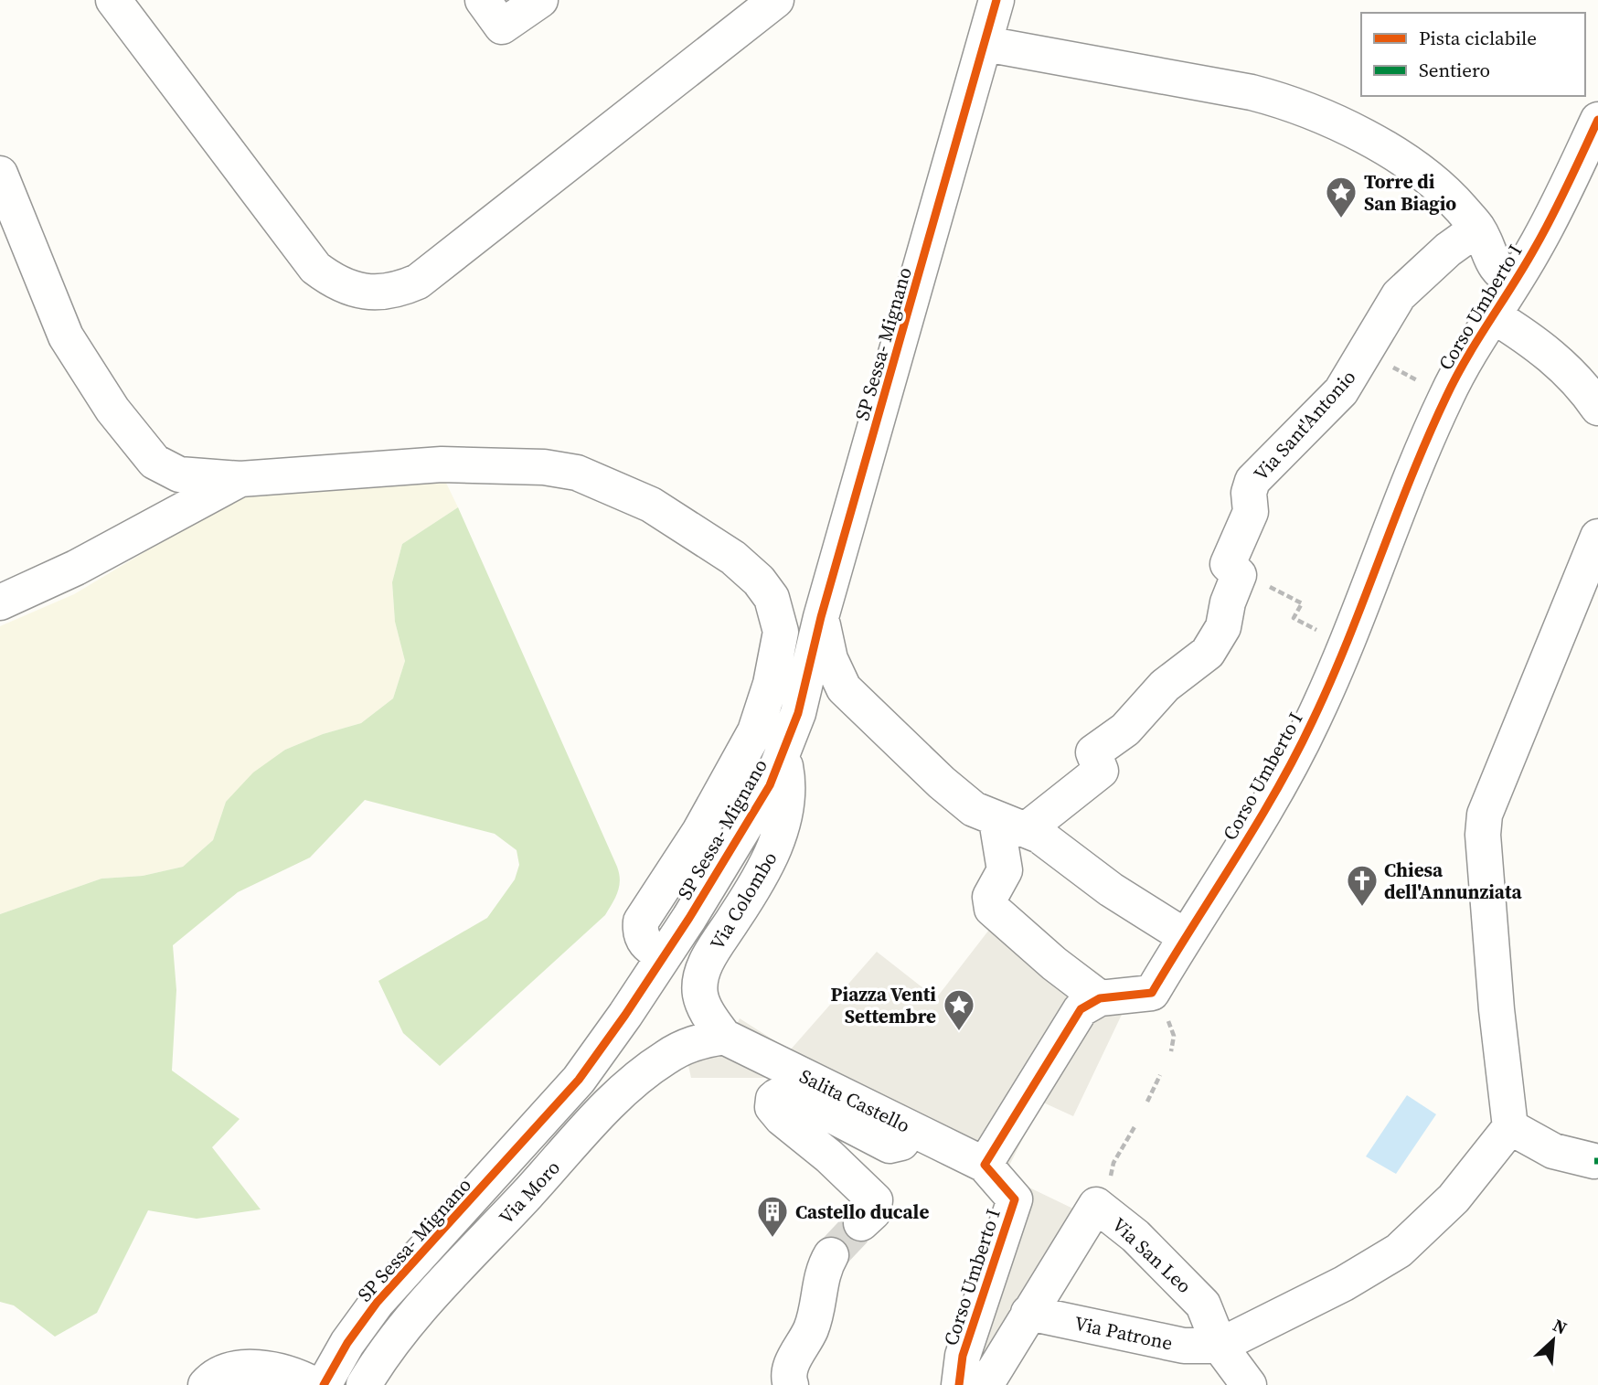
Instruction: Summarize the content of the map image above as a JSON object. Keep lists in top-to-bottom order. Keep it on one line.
{"streets":{"street":["Corso Umberto I","SP Sessa- Mignano","Via Sant'Antonio","Via Colombo","Salita Castello","Via Moro","Via San Leo","Via Patrone"]},"crossings":[["Corso Umberto I","Salita Castello"],["SP Sessa- Mignano","Via Colombo"],["Via Colombo","Salita Castello"],["Via Colombo","Via Moro"],["Salita Castello","Via Moro"],["Via San Leo","Via Patrone"]],"places":{"place":["Torre di San Biagio","Piazza Venti Settembre"],"church":["Chiesa dell'Annunziata"],"building":["Castello ducale"]},"legend":["Pista ciclabile","Sentiero"],"north":"top right"}
